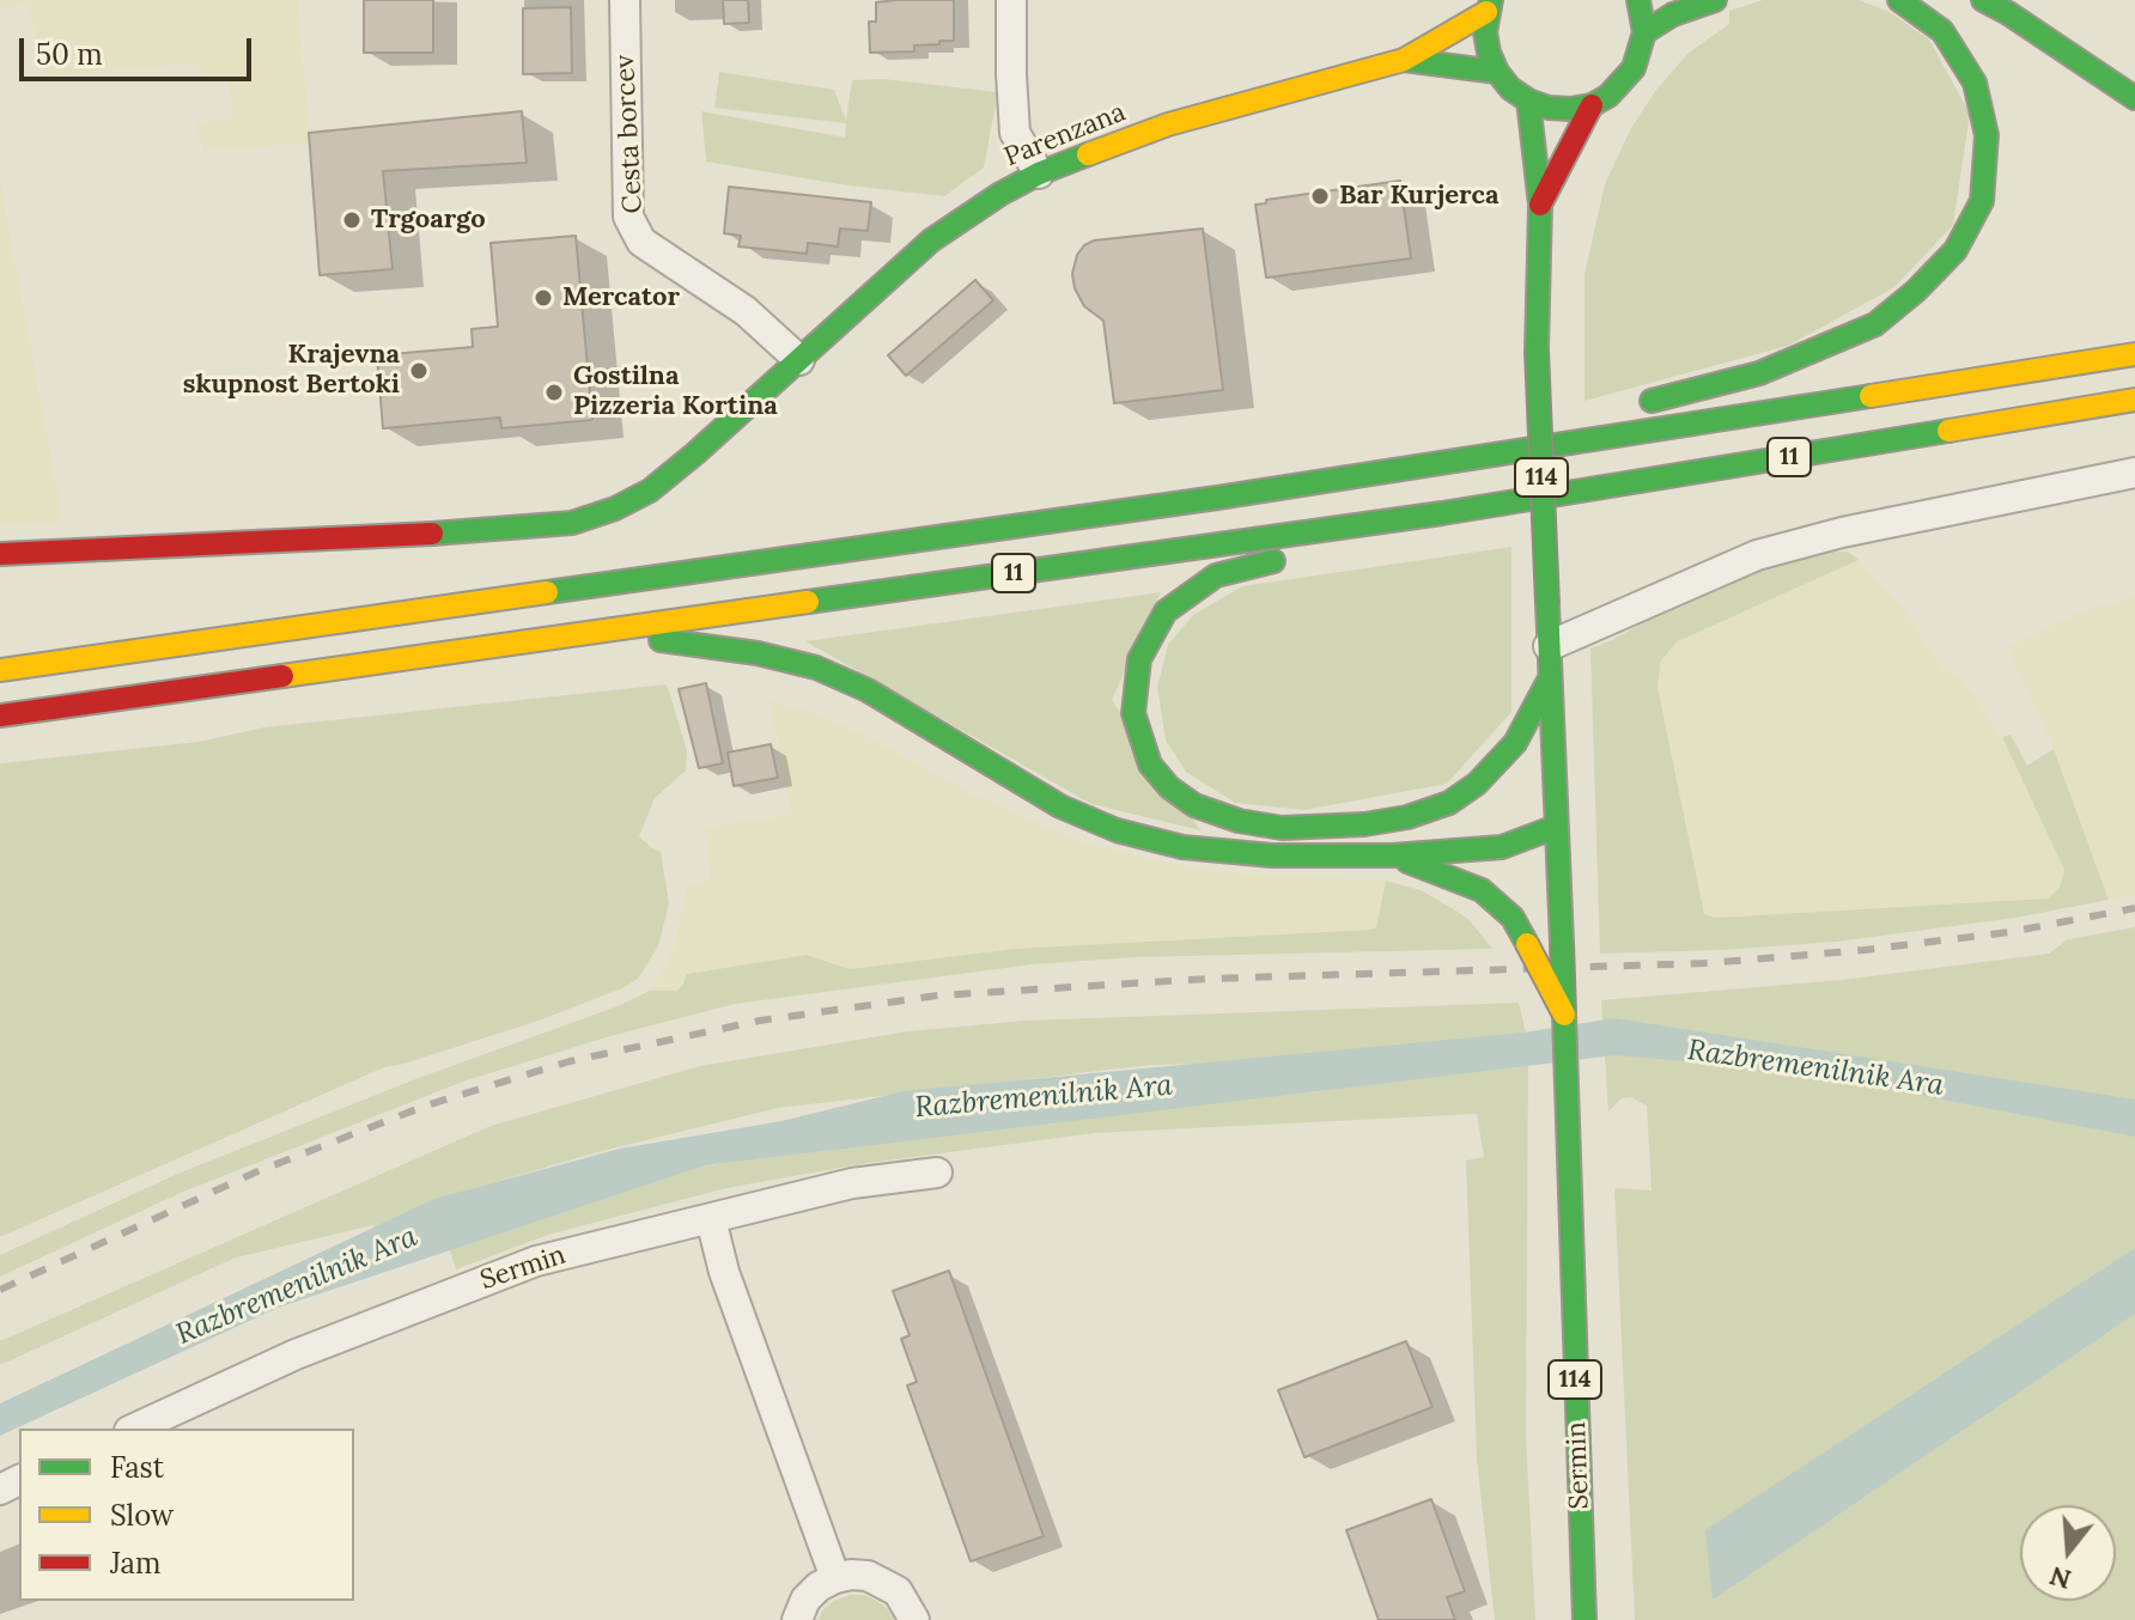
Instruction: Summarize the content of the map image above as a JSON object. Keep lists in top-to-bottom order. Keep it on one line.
{"streets":{"main road":["Parenzana","11","114","Sermin"],"street":["Cesta borcev"]},"crossings":[["Cesta borcev","Parenzana"],["114","Sermin"]],"water":["Razbremenilnik Ara"],"places":["Bar Kurjerca","Trgoargo","Mercator","Krajevna skupnost Bertoki","Gostilna Pizzeria Kortina"],"legend":["Fast","Slow","Jam"],"scale_bar":"50 m","north":"bottom"}
